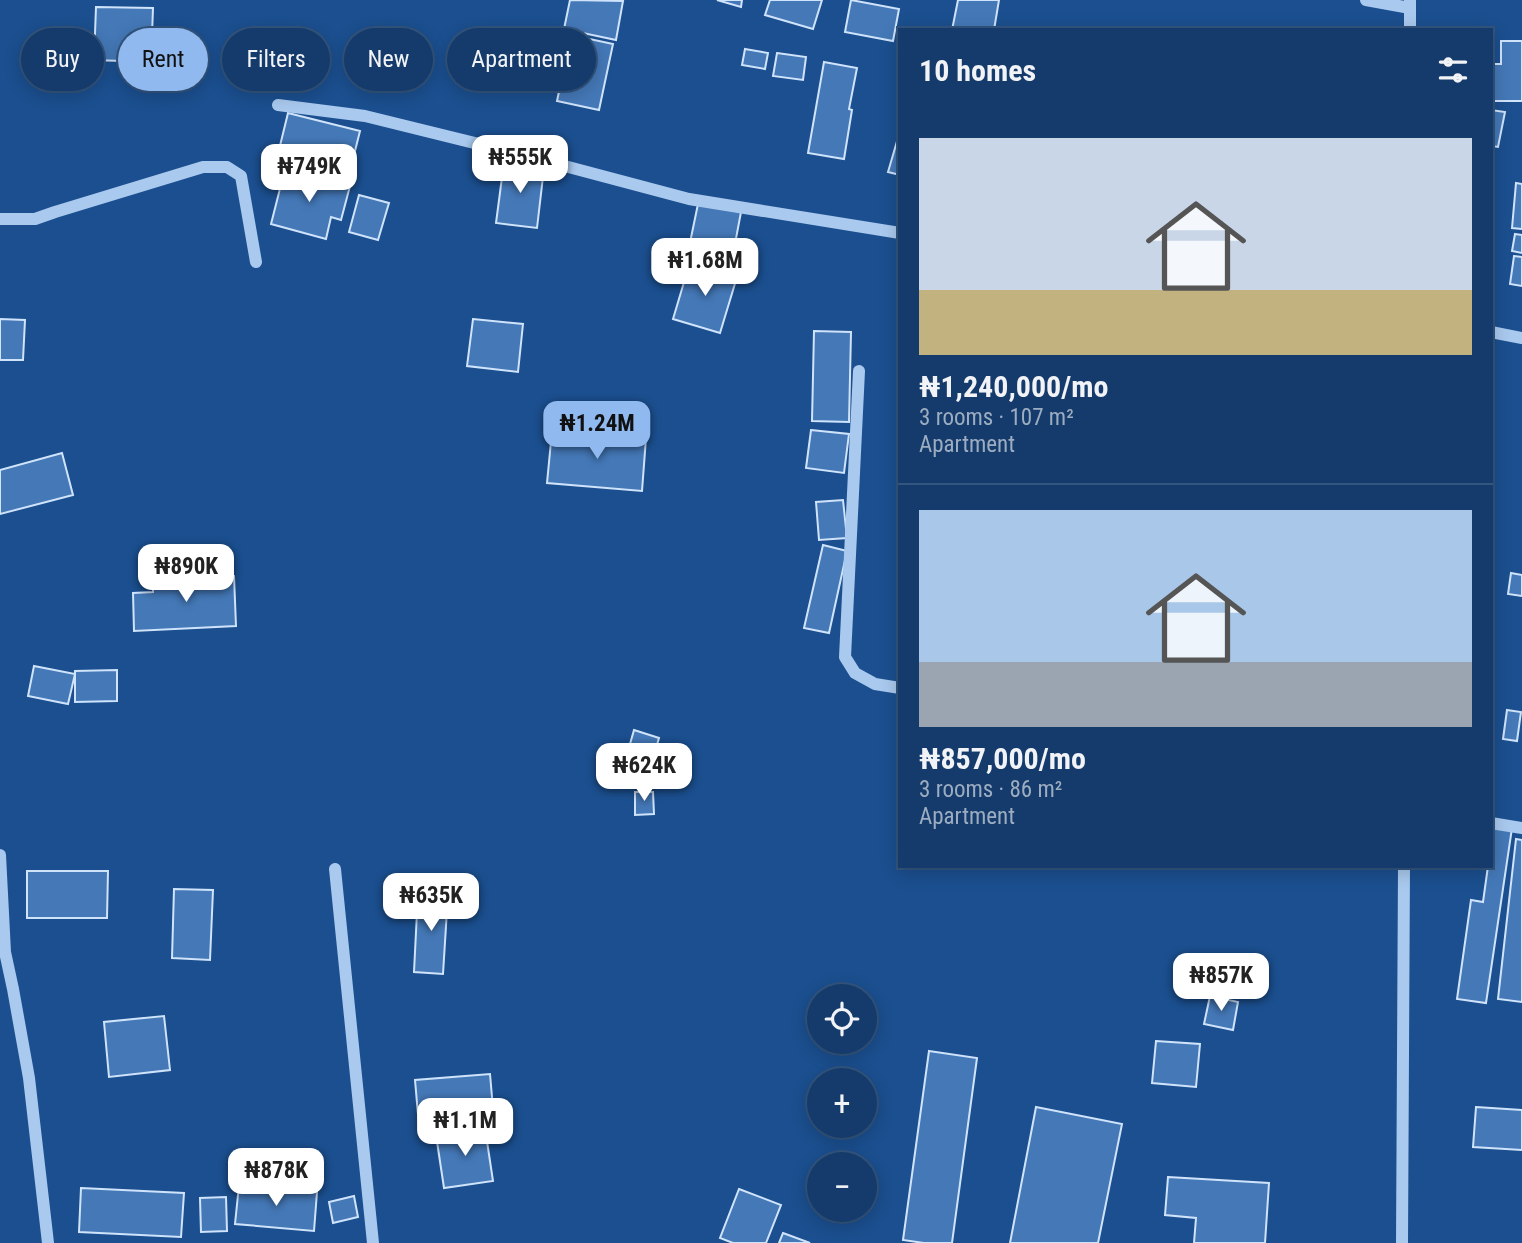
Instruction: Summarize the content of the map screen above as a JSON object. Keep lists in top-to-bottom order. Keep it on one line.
{"page":{"chip":["Buy","Rent","Filters","New","Apartment"],"heading":"10 homes","list":[{"name":"₦1,240,000/mo","note":"3 rooms · 107 m² · Apartment"},{"name":"₦857,000/mo","note":"3 rooms · 86 m² · Apartment"}],"price":["₦555K","₦749K","₦1.68M","₦1.24M","₦890K","₦624K","₦635K","₦857K","₦1.1M","₦878K"],"map_buttons":["+","−"]}}
